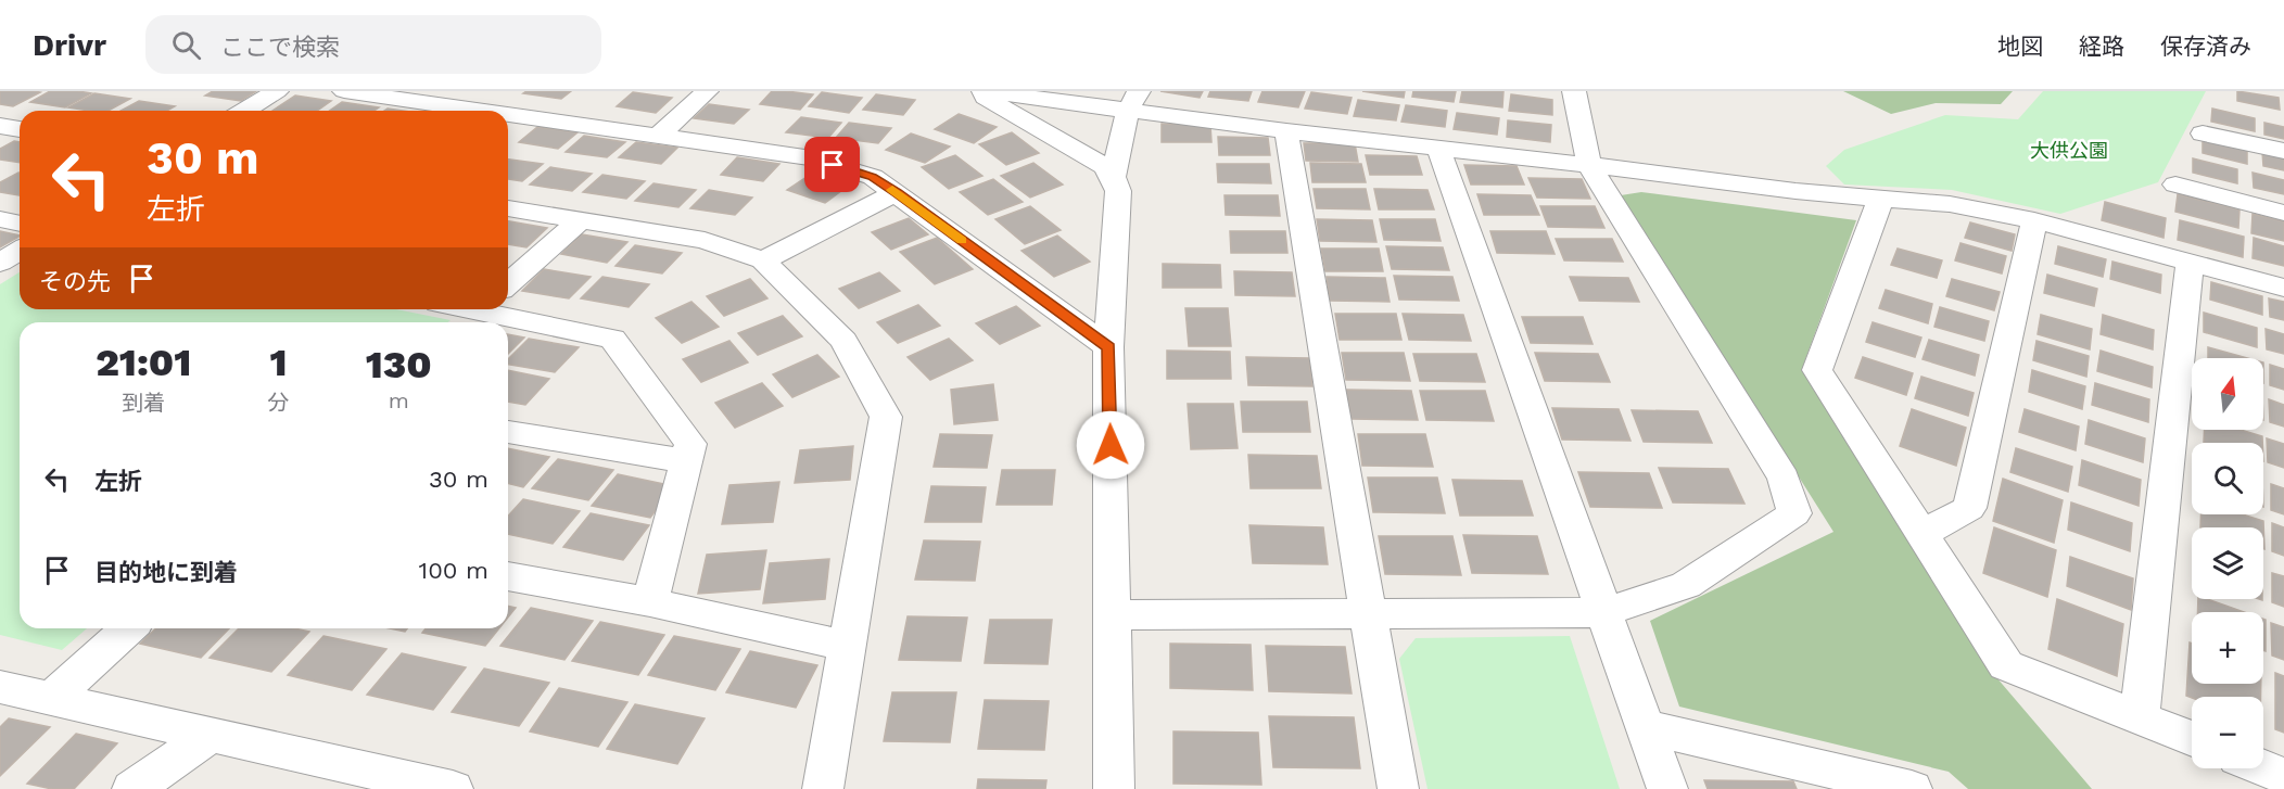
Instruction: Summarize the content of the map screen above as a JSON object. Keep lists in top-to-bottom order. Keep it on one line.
{"parks":["大供公園"],"north":"top","page":{"header":"Drivr","search":"ここで検索","nav":["地図","経路","保存済み"],"turn":["30 m","左折"],"then":"その先","eta":["21:01","到着","1","分","130","m"],"map_buttons":["+","−"],"list":[{"name":"左折","value":"30 m"},{"name":"目的地に到着","value":"100 m"}]}}
